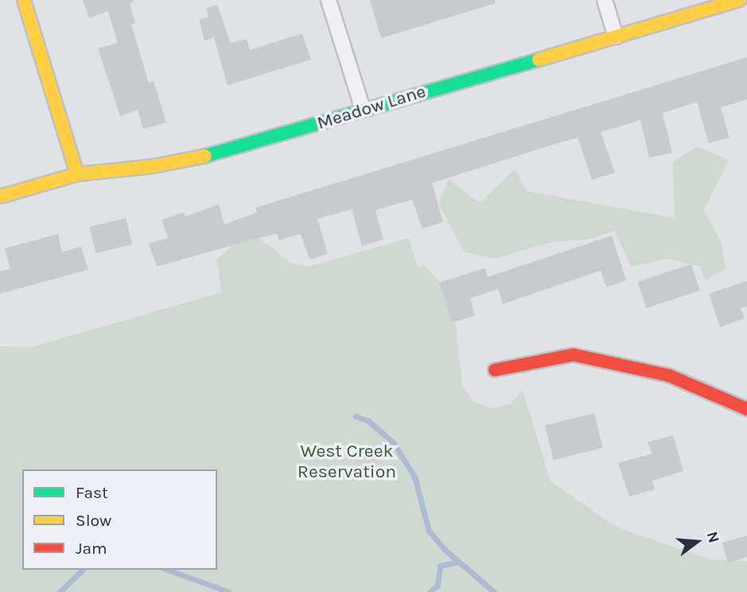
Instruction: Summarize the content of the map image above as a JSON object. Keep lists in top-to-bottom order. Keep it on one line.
{"streets":{"street":["Meadow Lane"]},"parks":["West Creek Reservation"],"legend":["Fast","Slow","Jam"],"north":"right"}
